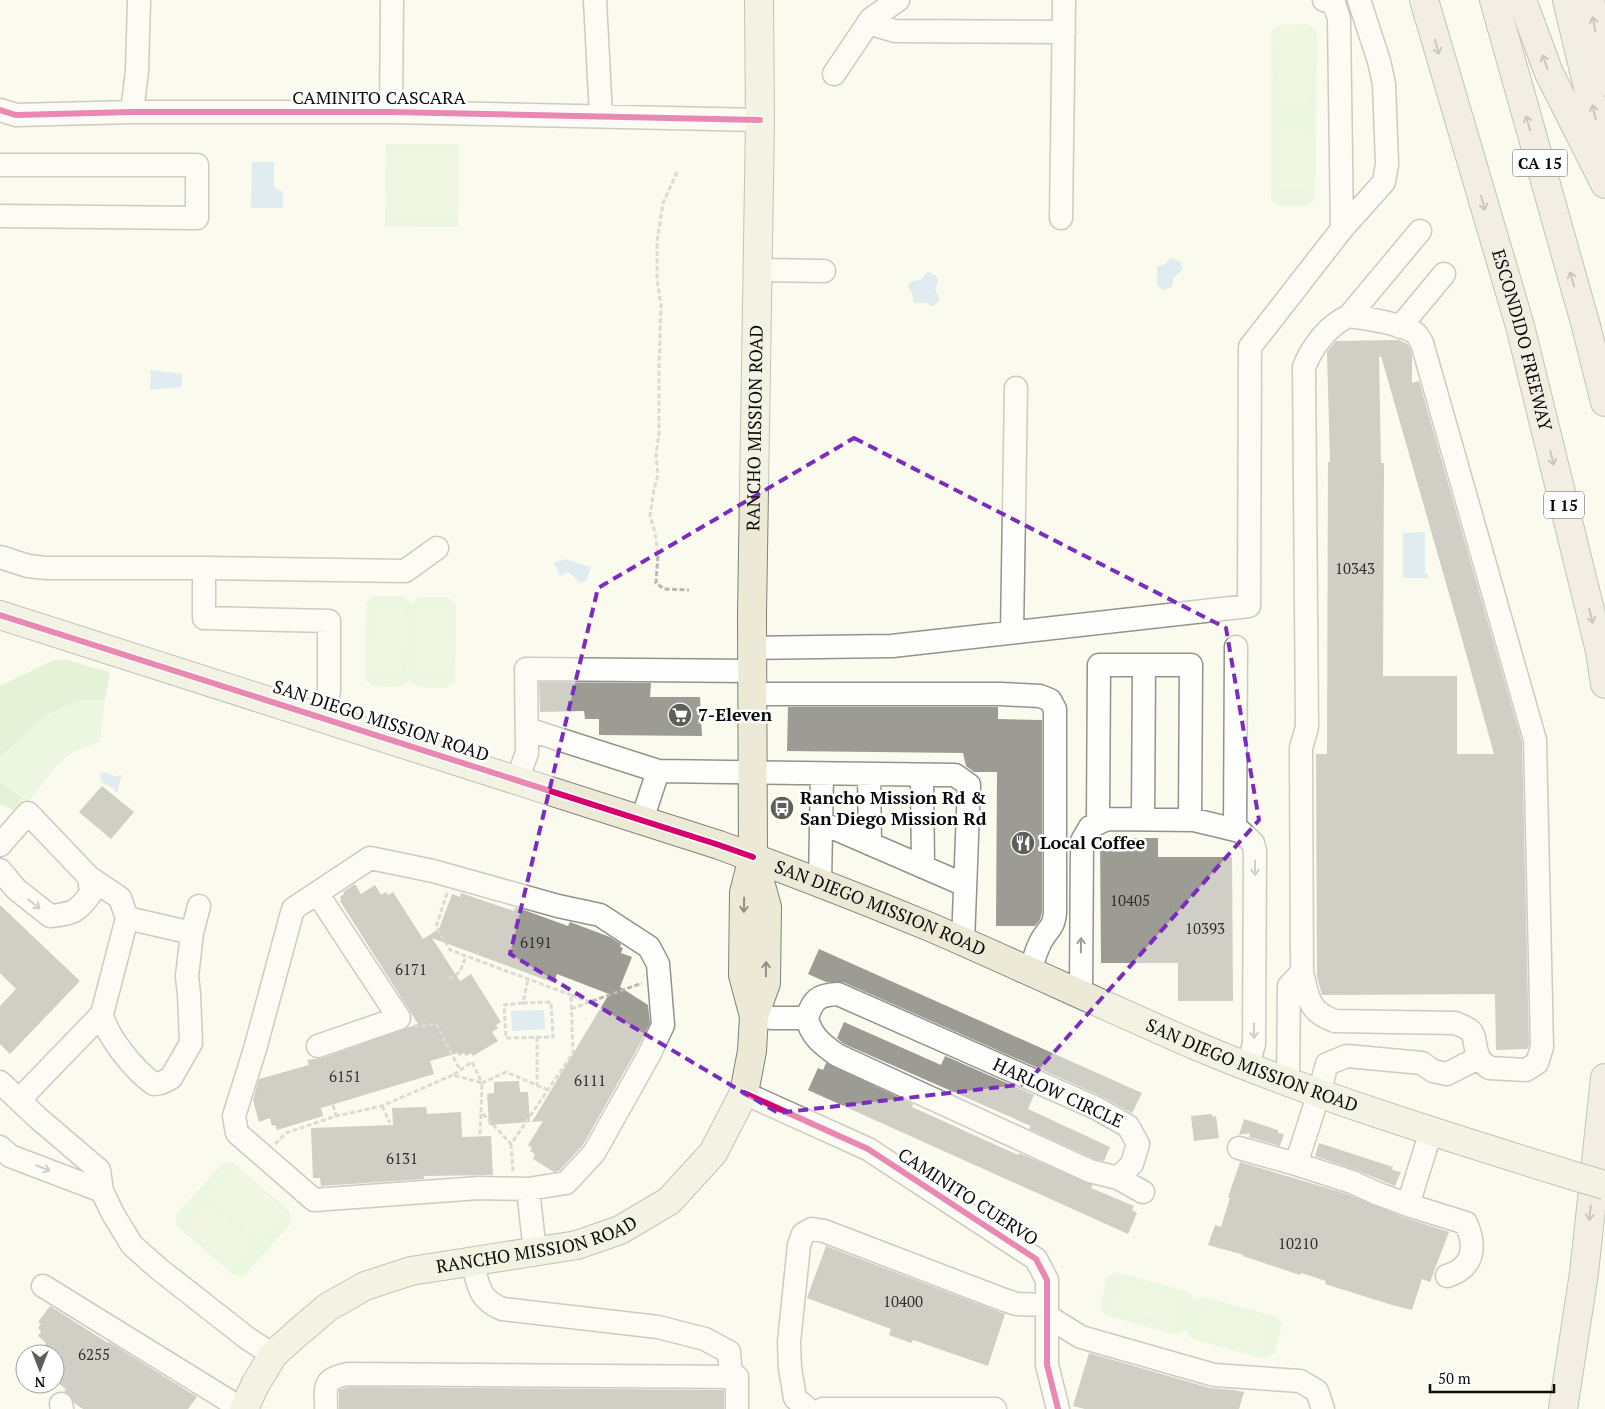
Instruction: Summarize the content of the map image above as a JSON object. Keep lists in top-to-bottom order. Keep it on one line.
{"streets":{"highway":["CA 15","ESCONDIDO FREEWAY","I 15"],"main road":["RANCHO MISSION ROAD","SAN DIEGO MISSION ROAD"],"street":["CAMINITO CASCARA","HARLOW CIRCLE","CAMINITO CUERVO"]},"crossings":[["CAMINITO CASCARA","RANCHO MISSION ROAD"],["RANCHO MISSION ROAD","SAN DIEGO MISSION ROAD"],["RANCHO MISSION ROAD","CAMINITO CUERVO"]],"places":{"supermarket":["7-Eleven"],"bus stop":["Rancho Mission Rd & San Diego Mission Rd"],"restaurant":["Local Coffee"]},"house_numbers":["10343","10405","10393","6191","6171","6151","6111","6131","10210","10400","6255"],"scale_bar":"50 m","north":"bottom"}
